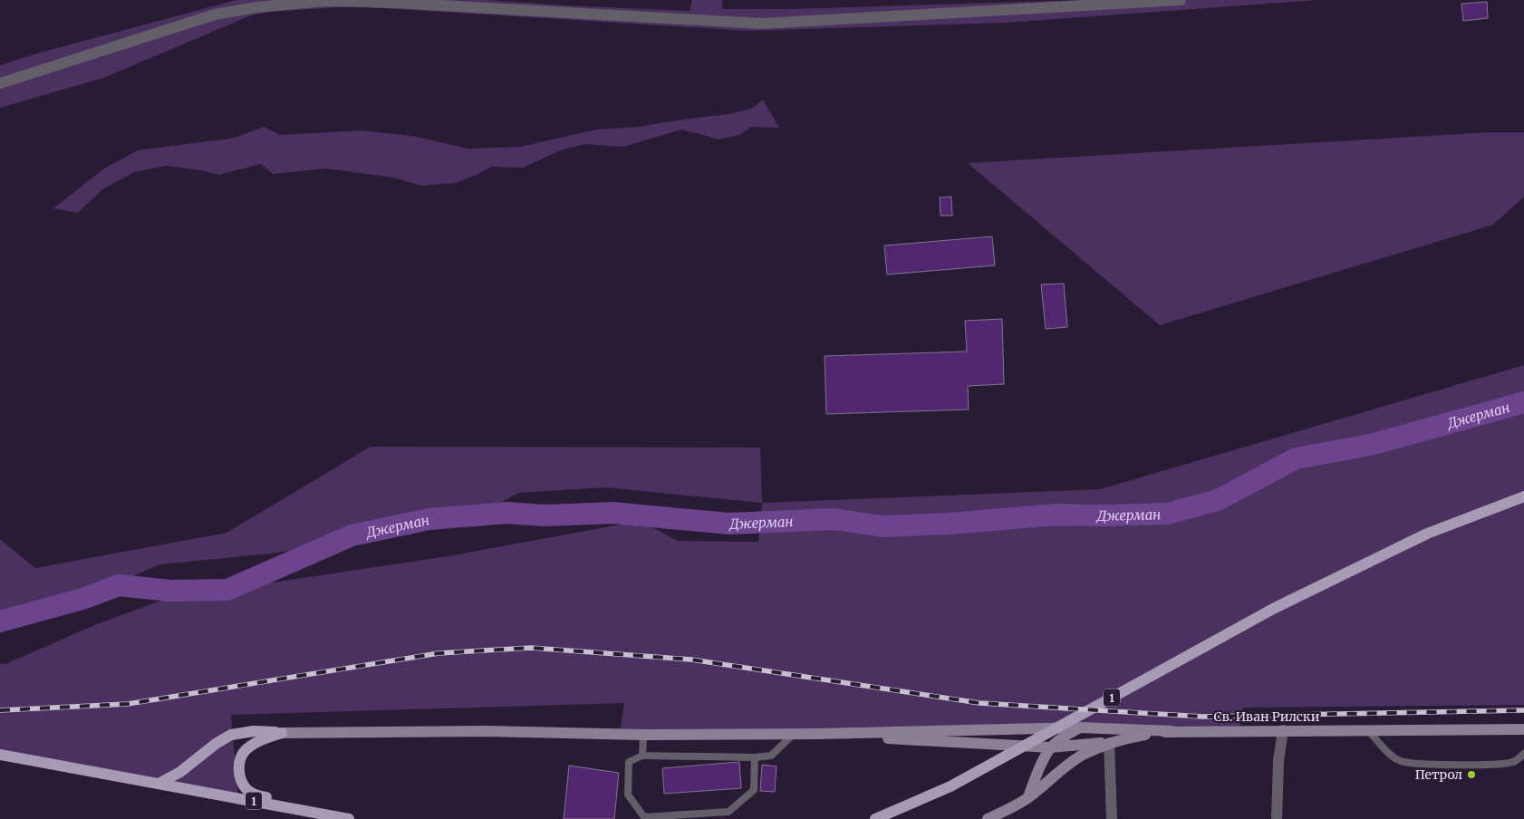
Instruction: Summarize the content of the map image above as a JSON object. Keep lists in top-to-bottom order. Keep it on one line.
{"streets":{"main road":["1"],"street":["Св. Иван Рилски"]},"water":["Джерман"],"places":["Петрол"]}
